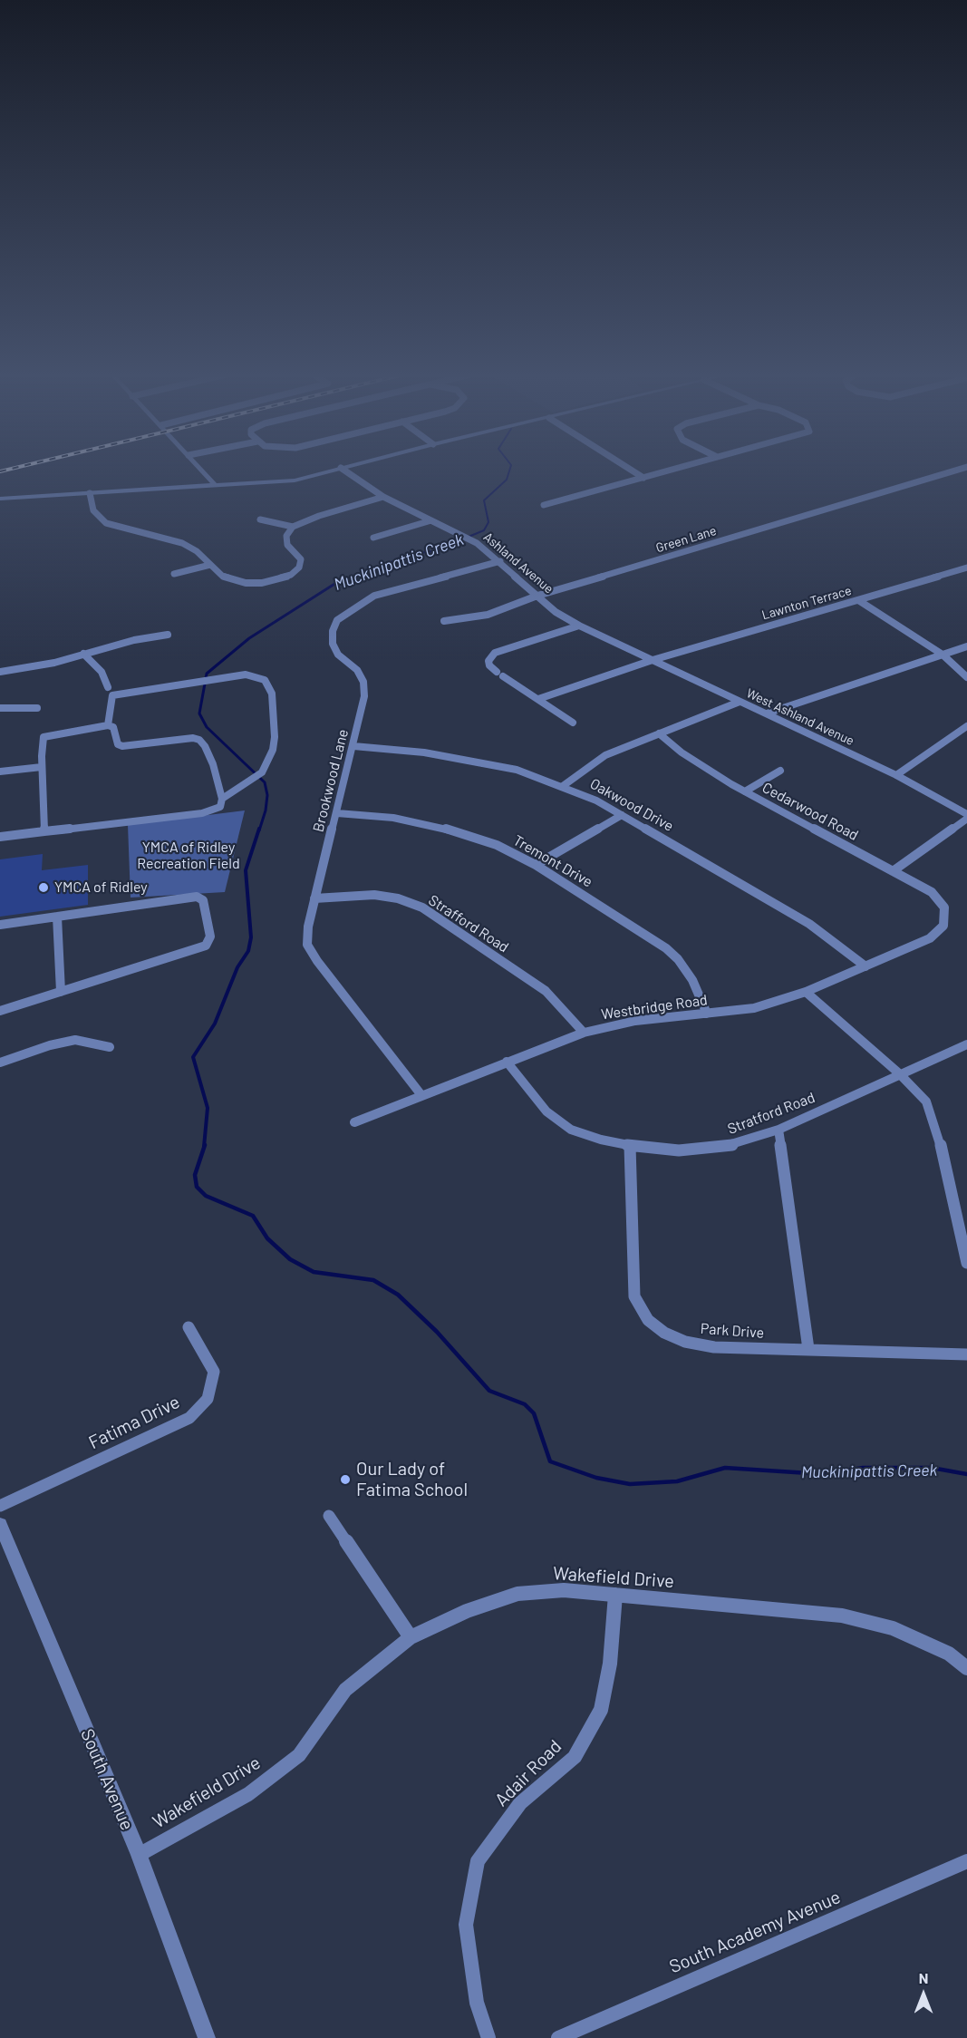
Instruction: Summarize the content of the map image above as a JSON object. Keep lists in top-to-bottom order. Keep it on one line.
{"streets":{"street":["Green Lane","Ashland Avenue","Lawnton Terrace","West Ashland Avenue","Brookwood Lane","Oakwood Drive","Cedarwood Road","Tremont Drive","Strafford Road","Westbridge Road","Stratford Road","Park Drive","Fatima Drive","Wakefield Drive","Adair Road","South Avenue","South Academy Avenue"]},"crossings":[["Green Lane","Ashland Avenue"],["Ashland Avenue","West Ashland Avenue"],["Ashland Avenue","Brookwood Lane"],["Lawnton Terrace","West Ashland Avenue"],["Brookwood Lane","Oakwood Drive"],["Brookwood Lane","Tremont Drive"],["Brookwood Lane","Strafford Road"],["Brookwood Lane","Westbridge Road"],["Oakwood Drive","Westbridge Road"],["Cedarwood Road","Westbridge Road"],["Tremont Drive","Westbridge Road"],["Strafford Road","Westbridge Road"],["Westbridge Road","Stratford Road"],["Stratford Road","Park Drive"],["Wakefield Drive","Adair Road"],["Wakefield Drive","South Avenue"]],"water":["Muckinipattis Creek"],"parks":["YMCA of Ridley Recreation Field"],"places":["YMCA of Ridley","Our Lady of Fatima School"],"north":"top"}
